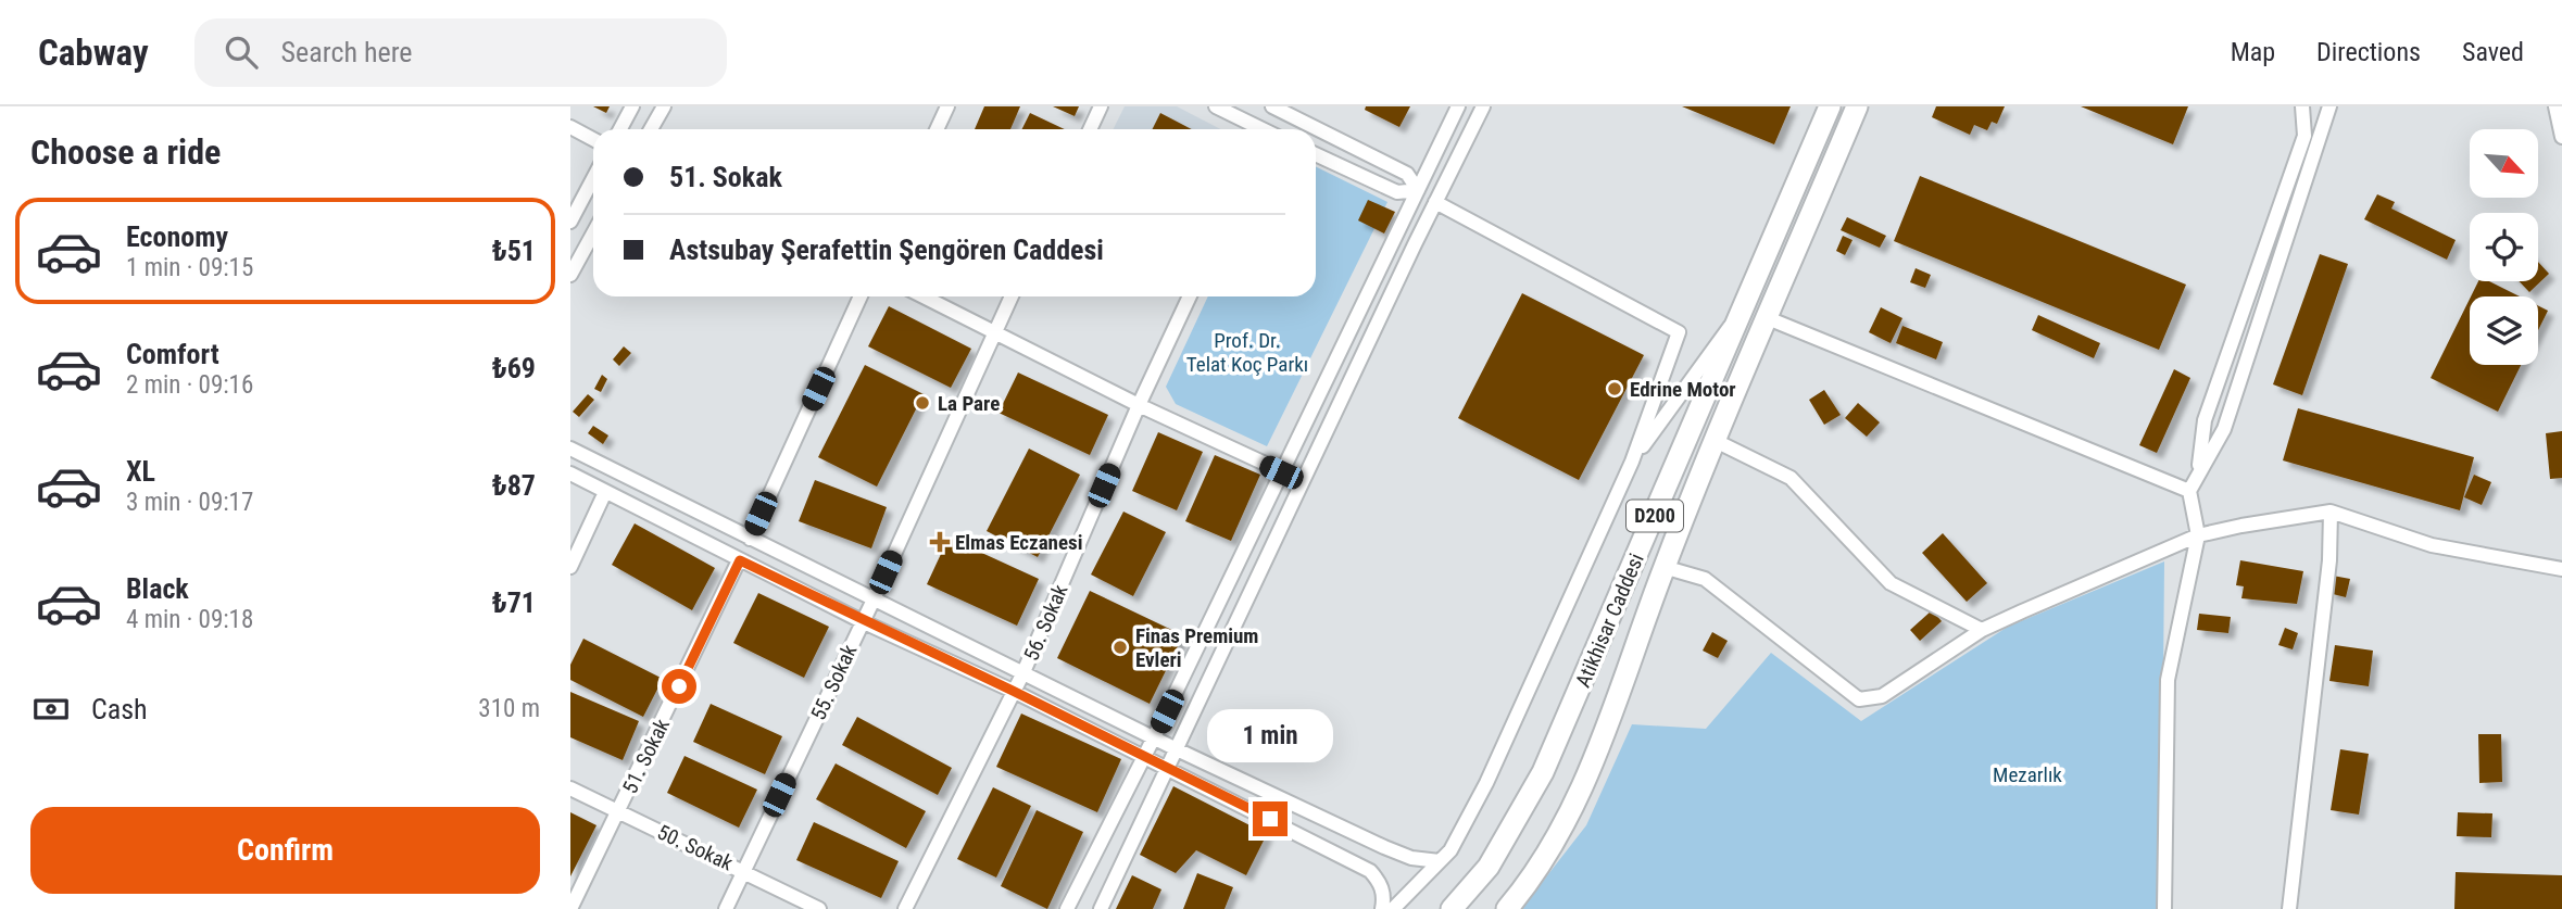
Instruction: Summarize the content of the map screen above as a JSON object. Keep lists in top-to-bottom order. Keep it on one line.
{"streets":{"highway":["D200","Atikhisar Caddesi"],"street":["56. Sokak","55. Sokak","51. Sokak","50. Sokak"]},"crossings":[["55. Sokak","50. Sokak"],["51. Sokak","50. Sokak"]],"parks":["Prof. Dr. Telat Koç Parkı","Mezarlık"],"places":{"other":["Edrine Motor","La Pare","Finas Premium Evleri"],"health":["Elmas Eczanesi"]},"north":"bottom right","page":{"header":"Cabway","search":"Search here","nav":["Map","Directions","Saved"],"heading":"Choose a ride","banner":["51. Sokak","Astsubay Şerafettin Şengören Caddesi"],"list":[{"name":"Economy","note":"1 min · 09:15","value":"₺51"},{"name":"Comfort","note":"2 min · 09:16","value":"₺69"},{"name":"XL","note":"3 min · 09:17","value":"₺87"},{"name":"Black","note":"4 min · 09:18","value":"₺71"}],"pay":["Cash","310 m"],"bubble":"1 min","buttons":"Confirm"}}
